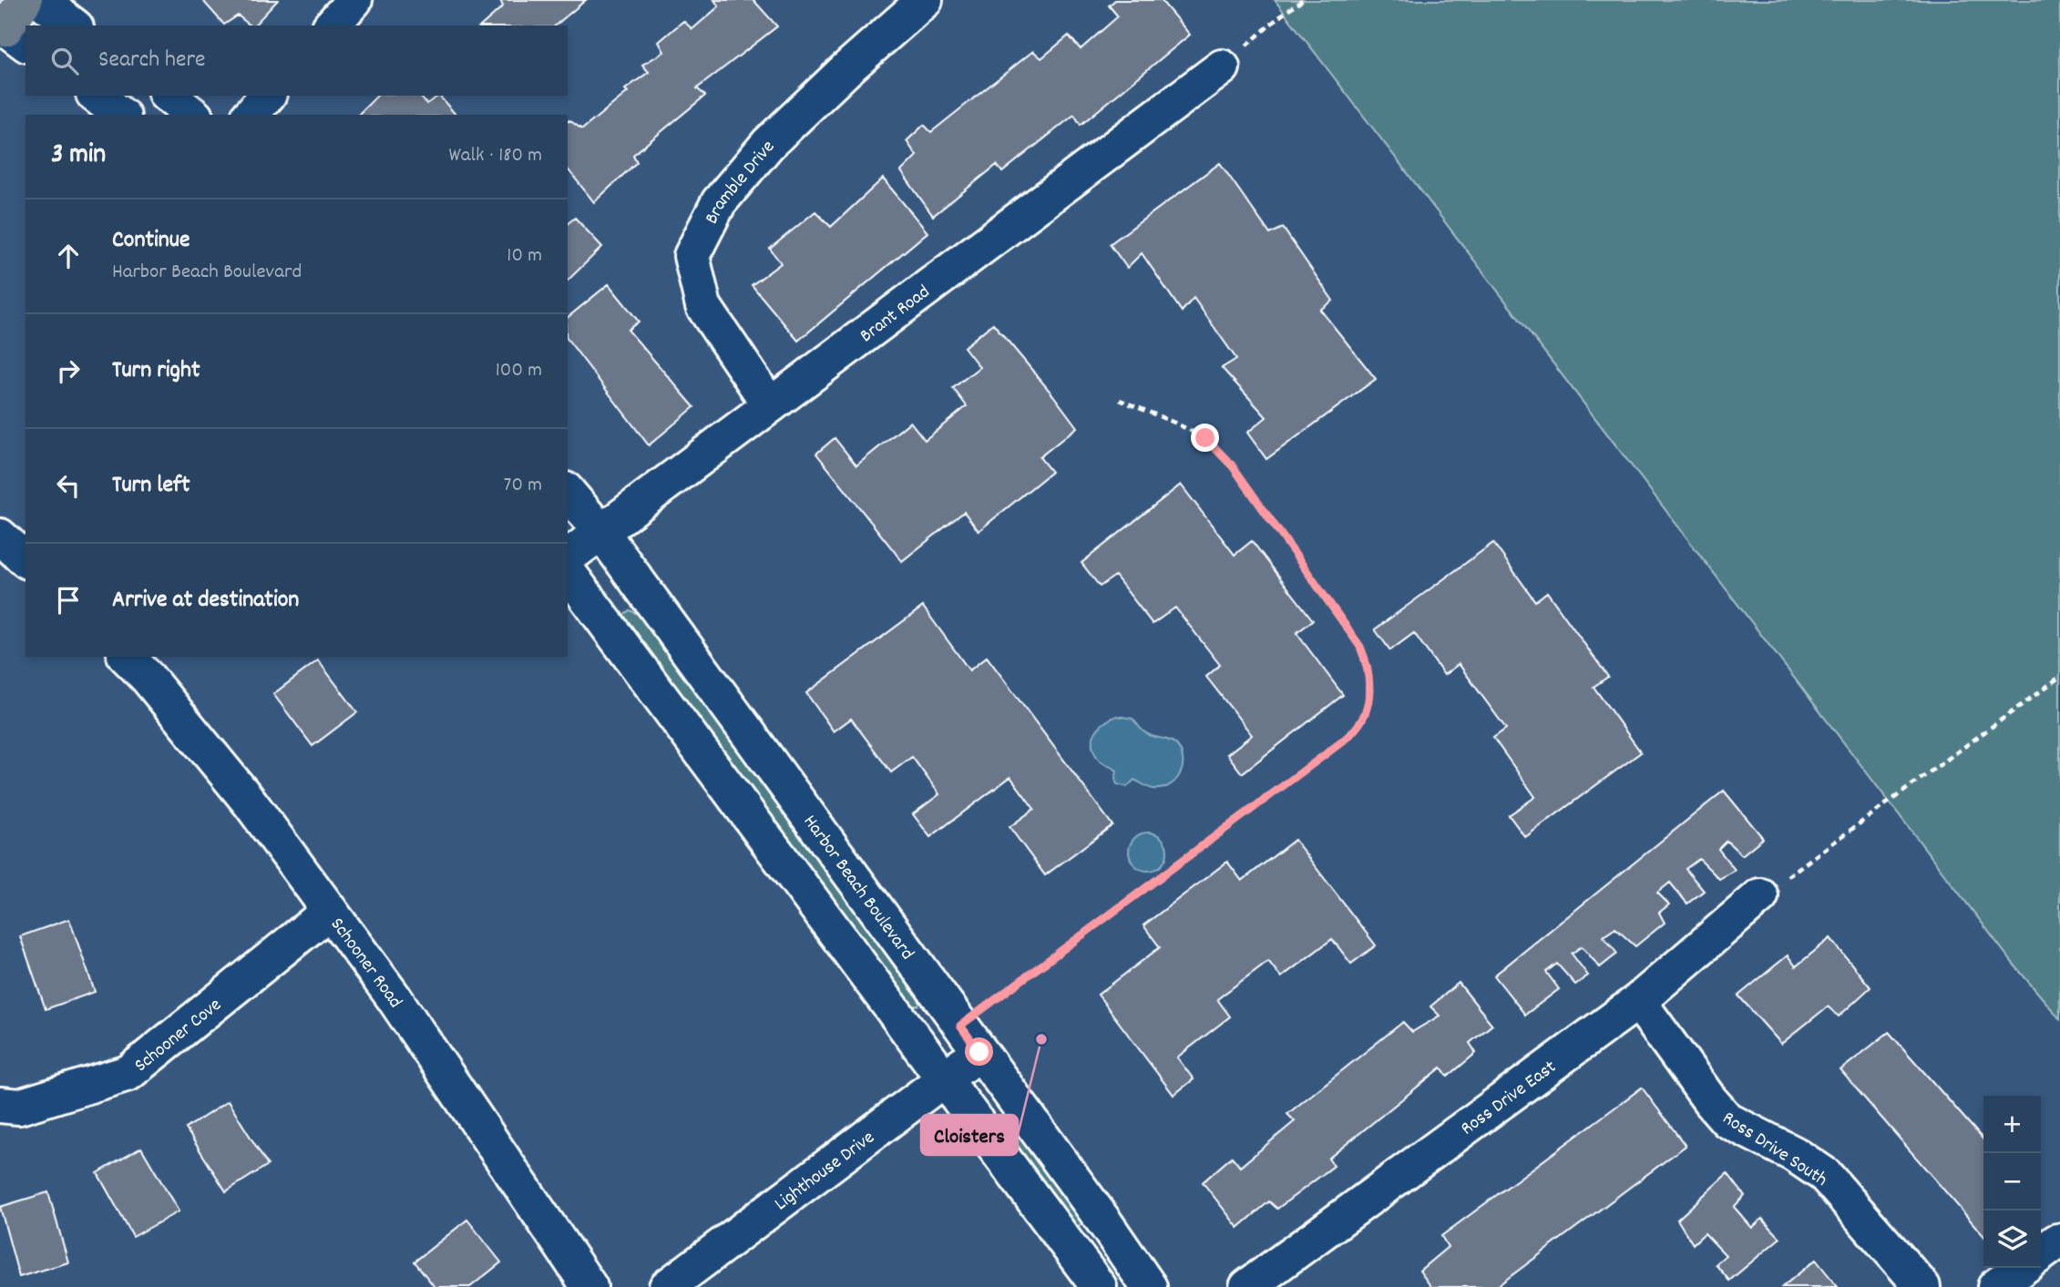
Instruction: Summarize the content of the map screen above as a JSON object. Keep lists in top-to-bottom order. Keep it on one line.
{"streets":{"street":["Bramble Drive","Brant Road","Harbor Beach Boulevard","Schooner Road","Schooner Cove","Ross Drive East","Ross Drive South","Lighthouse Drive"]},"crossings":[["Bramble Drive","Brant Road"],["Brant Road","Harbor Beach Boulevard"],["Harbor Beach Boulevard","Lighthouse Drive"],["Schooner Road","Schooner Cove"],["Ross Drive East","Ross Drive South"]],"places":["Cloisters"],"page":{"search":"Search here","heading":["3 min","Walk · 180 m"],"list":[["Continue","Harbor Beach Boulevard","10 m"],["Turn right","100 m"],["Turn left","70 m"],"Arrive at destination"],"map_buttons":["+","−"]}}
